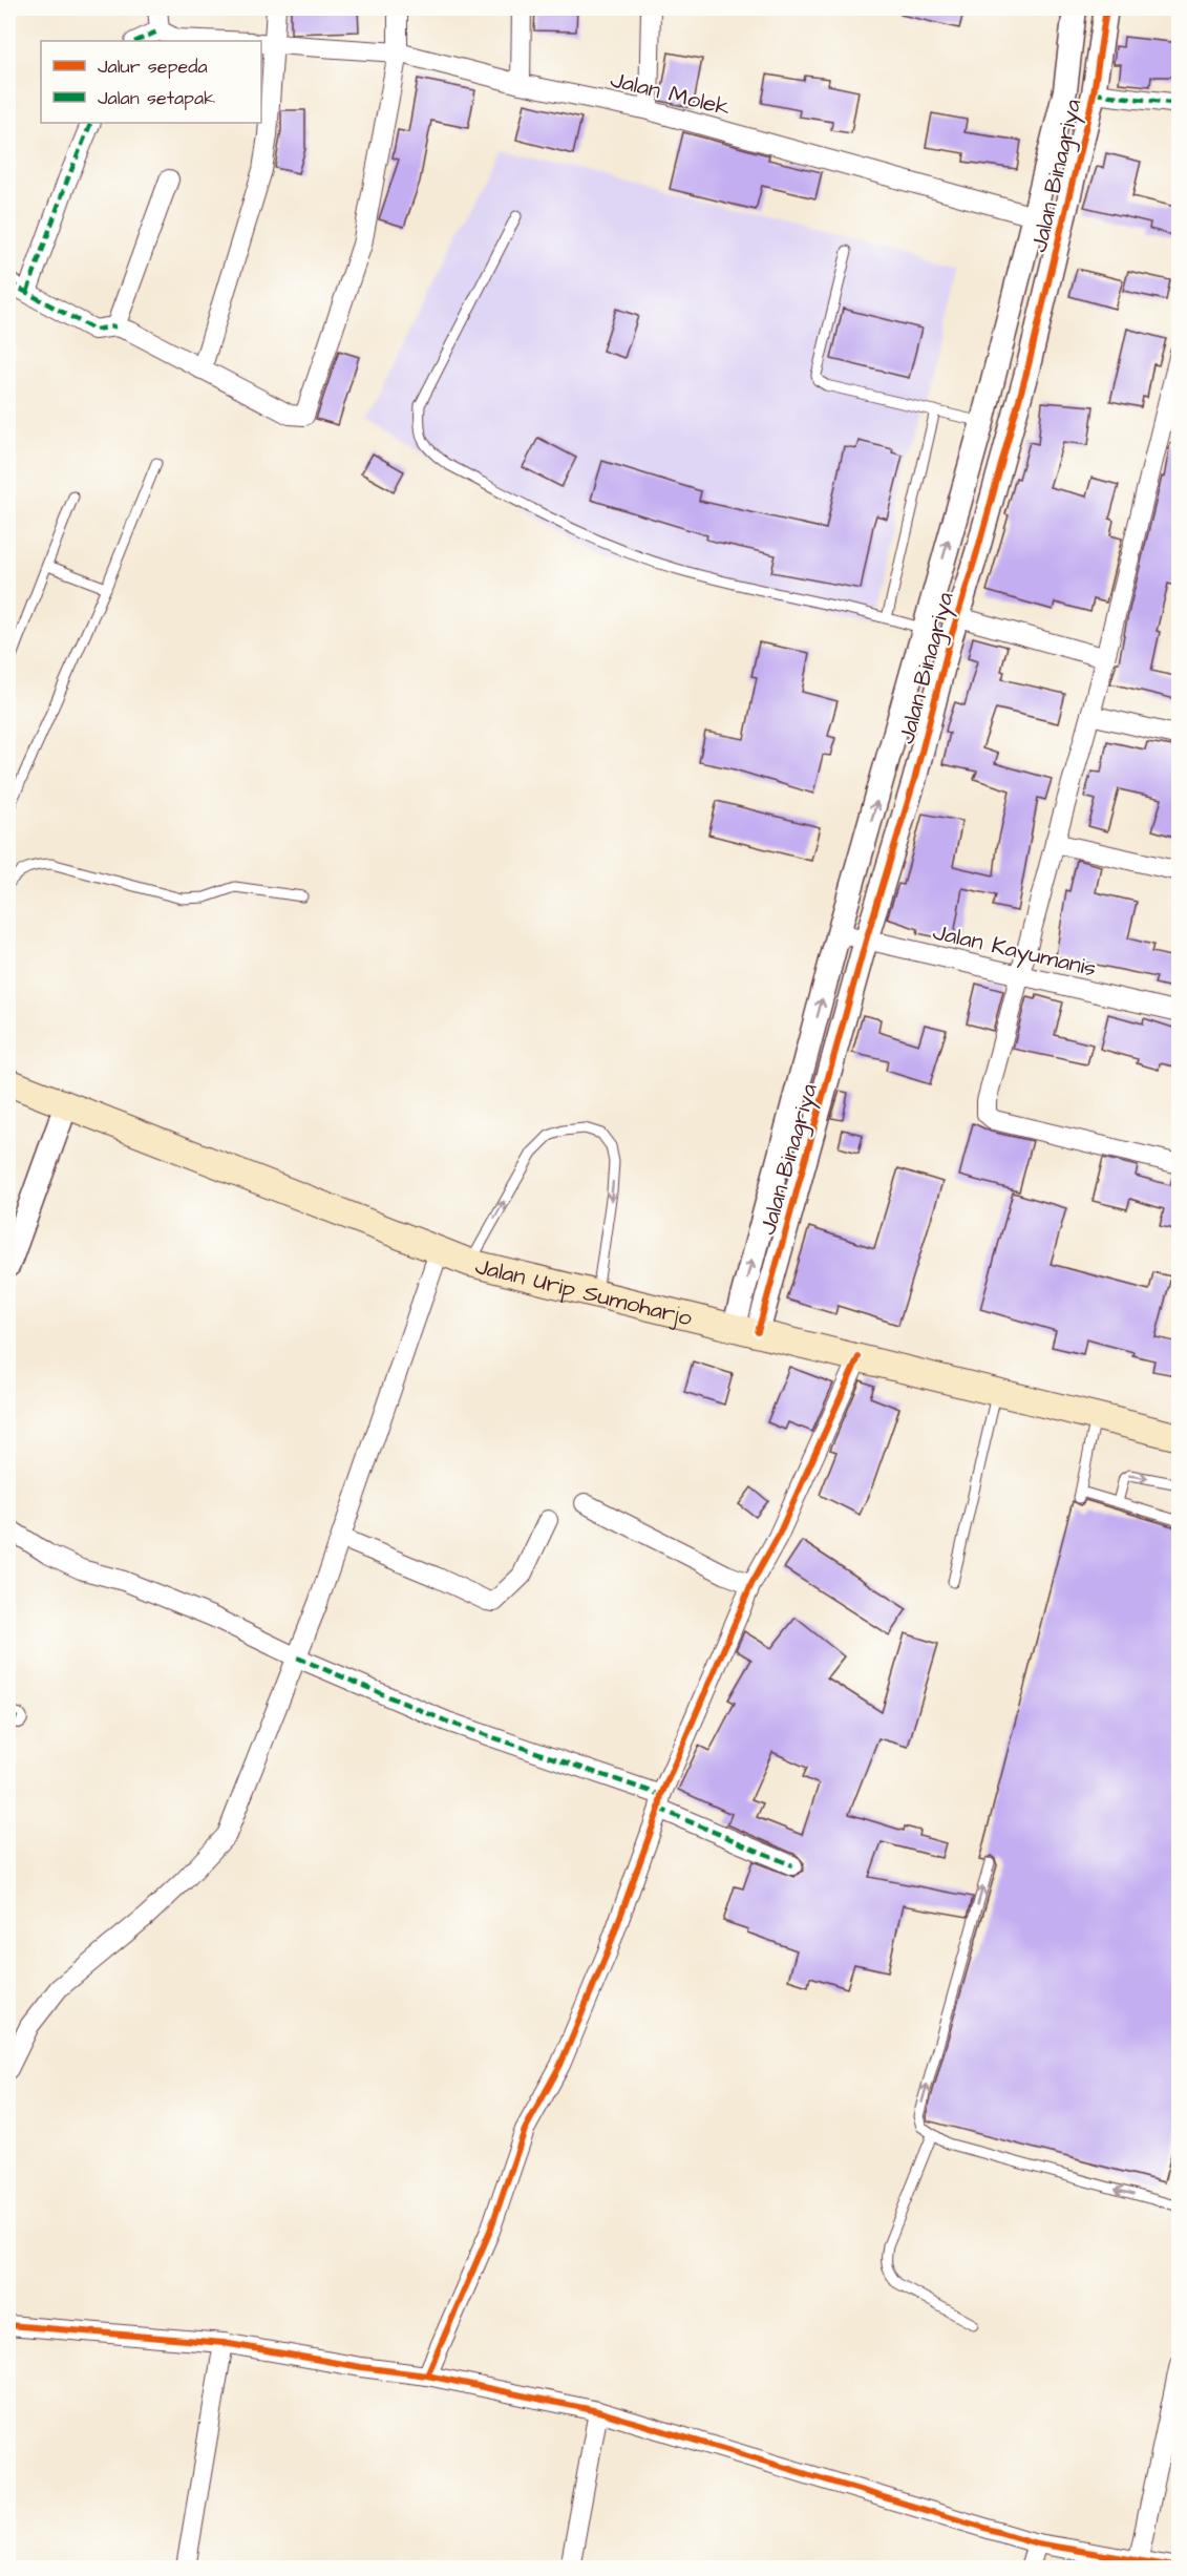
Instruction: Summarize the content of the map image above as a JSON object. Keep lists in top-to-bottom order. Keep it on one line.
{"streets":{"main road":["Jalan Urip Sumoharjo"],"street":["Jalan Molek","Jalan Binagriya","Jalan Kayumanis"]},"crossings":[["Jalan Molek","Jalan Binagriya"],["Jalan Binagriya","Jalan Kayumanis"],["Jalan Binagriya","Jalan Urip Sumoharjo"]],"legend":["Jalur sepeda","Jalan setapak"]}
